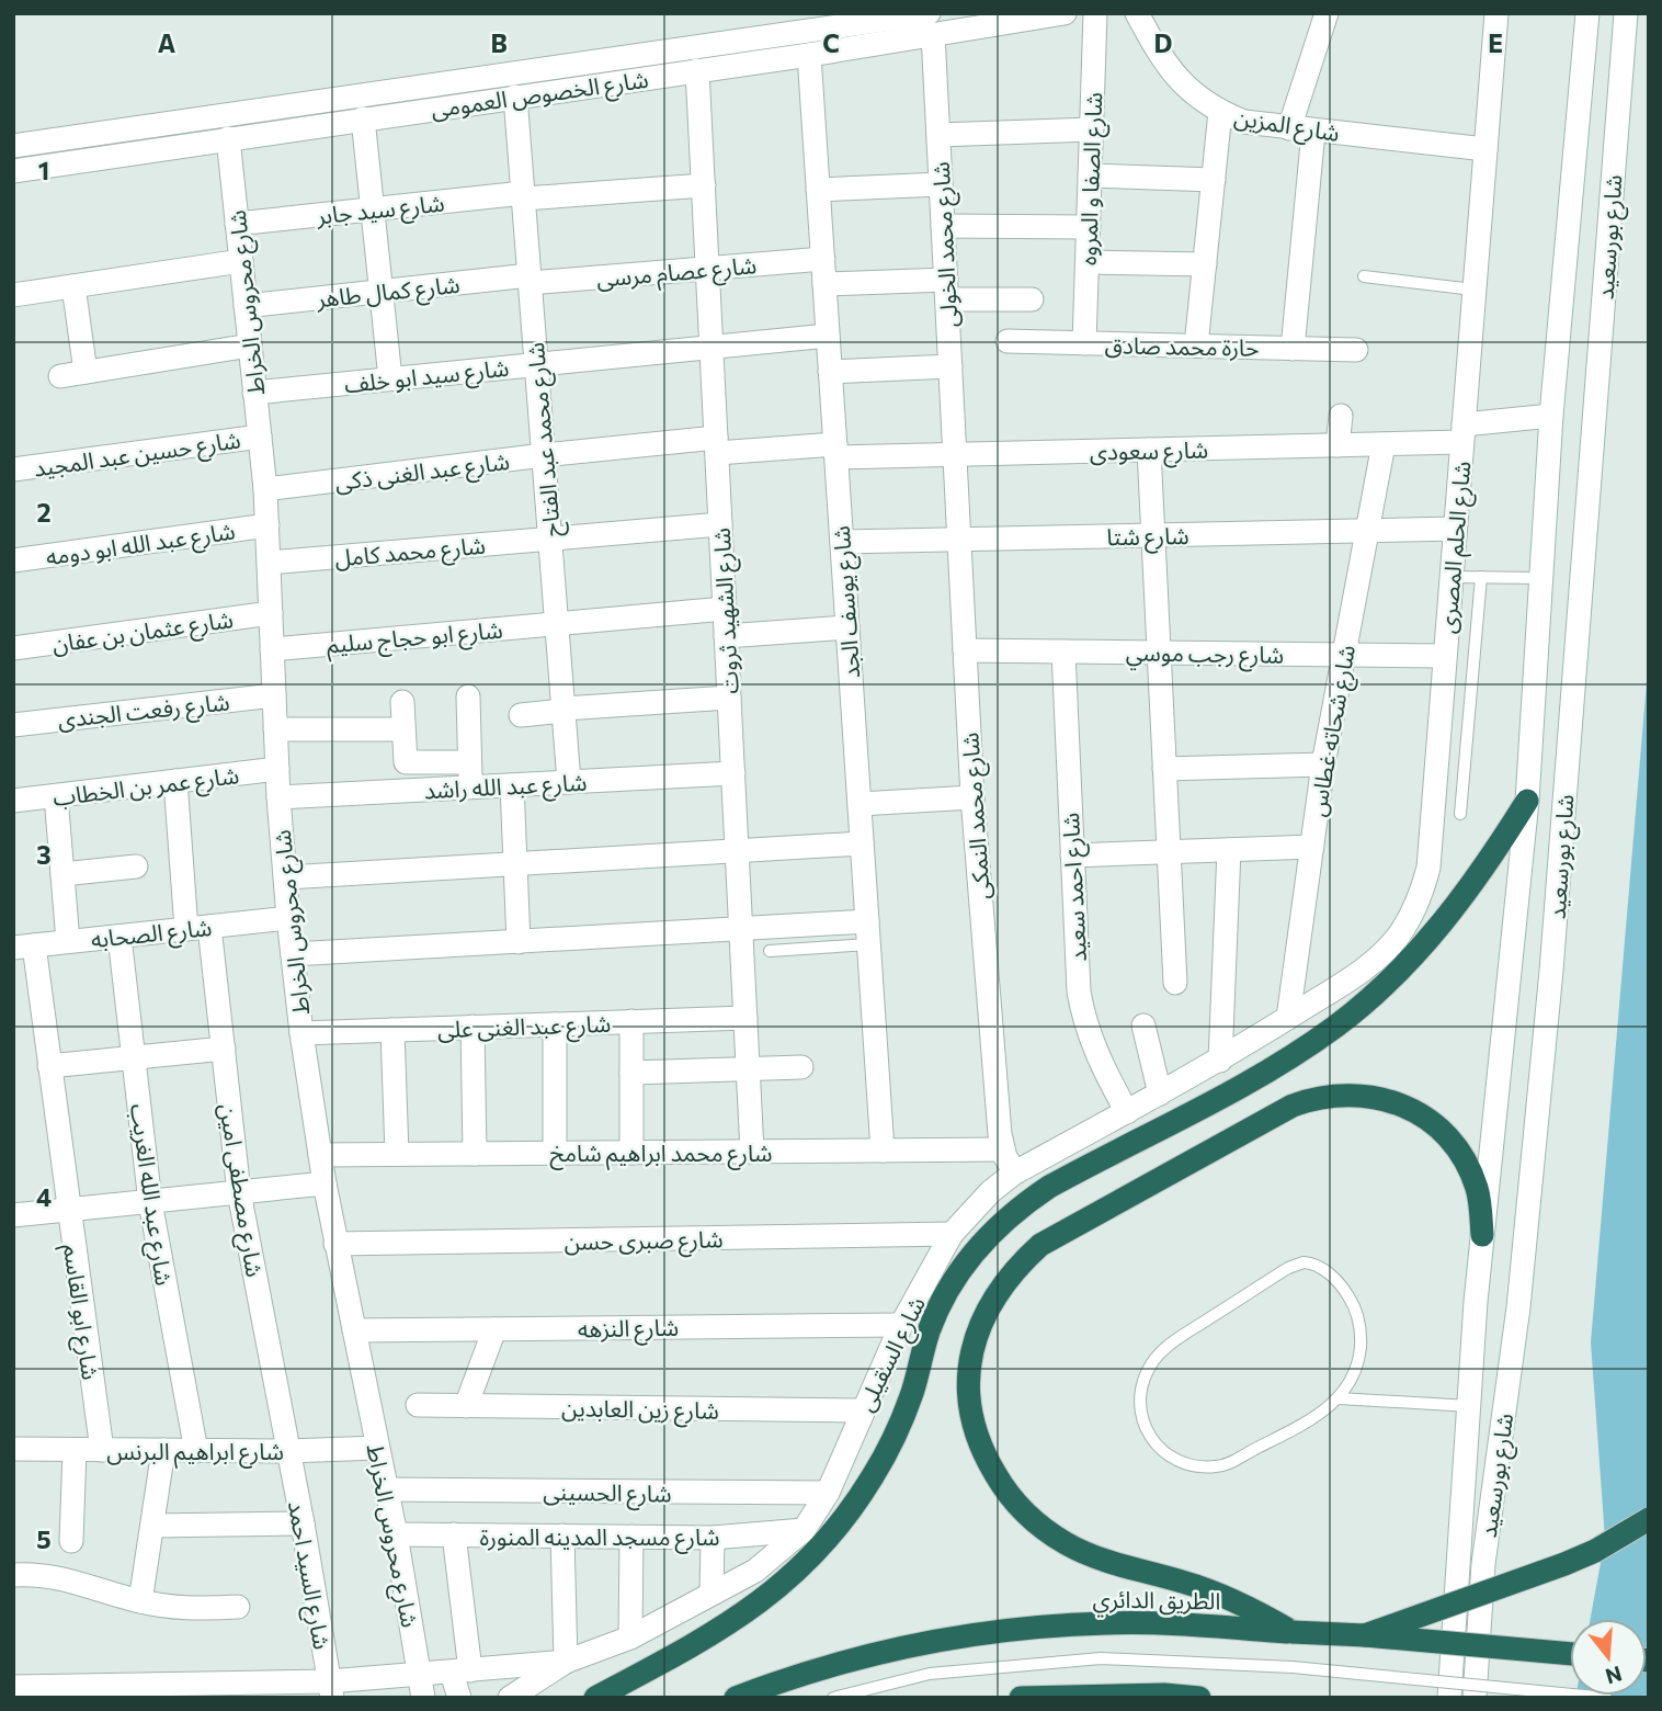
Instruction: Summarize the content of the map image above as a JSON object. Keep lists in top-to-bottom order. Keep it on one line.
{"streets":{"highway":["الطريق الدائري"],"street":["شارع الخصوص العمومى","شارع المزين","شارع الصفا و المروه","شارع سيد جابر","شارع بورسعيد","شارع محمد الخولى","شارع عصام مرسى","شارع كمال طاهر","شارع محروس الخراط","حارة محمد صادق","شارع سيد ابو خلف","شارع محمد عبد الفتاح","شارع سعودى","شارع حسين عبد المجيد","شارع عبد الغنى ذكى","شارع شتا","شارع عبد الله ابو دومه","شارع الحلم المصرى","شارع محمد كامل","شارع يوسف الجد","شارع الشهيد ثروت","شارع عثمان بن عفان","شارع ابو حجاج سليم","شارع رجب موسي","شارع رفعت الجندى","شارع شحاته غطاس","شارع عمر بن الخطاب","شارع عبد الله راشد","شارع محمد النمكى","شارع احمد سعيد","شارع الصحابه","شارع عبد الغنى على","شارع محمد ابراهيم شامخ","شارع مصطفى امين","شارع عبد الله الغريب","شارع صبرى حسن","شارع ابو القاسم","شارع النزهه","شارع السقيلى","شارع زين العابدين","شارع ابراهيم البرنس","شارع الحسينى","شارع مسجد المدينه المنورة","شارع السيد احمد"]},"crossings":[["شارع الخصوص العمومى","شارع محمد الخولى"],["شارع الخصوص العمومى","شارع محروس الخراط"],["شارع الخصوص العمومى","شارع محمد عبد الفتاح"],["شارع الخصوص العمومى","شارع يوسف الجد"],["شارع الخصوص العمومى","شارع الشهيد ثروت"],["شارع المزين","شارع الحلم المصرى"],["شارع الصفا و المروه","حارة محمد صادق"],["شارع سيد جابر","شارع محروس الخراط"],["شارع سيد جابر","شارع محمد عبد الفتاح"],["شارع سيد جابر","شارع الشهيد ثروت"],["شارع بورسعيد","شارع سعودى"],["شارع محمد الخولى","شارع سعودى"],["شارع محمد الخولى","شارع محمد النمكى"],["شارع عصام مرسى","شارع كمال طاهر"],["شارع عصام مرسى","شارع محمد عبد الفتاح"],["شارع عصام مرسى","شارع يوسف الجد"],["شارع عصام مرسى","شارع الشهيد ثروت"],["شارع كمال طاهر","شارع محروس الخراط"],["شارع كمال طاهر","شارع محمد عبد الفتاح"],["شارع محروس الخراط","شارع سيد ابو خلف"],["شارع محروس الخراط","شارع حسين عبد المجيد"],["شارع محروس الخراط","شارع عبد الغنى ذكى"],["شارع محروس الخراط","شارع عبد الله ابو دومه"],["شارع محروس الخراط","شارع محمد كامل"],["شارع محروس الخراط","شارع عثمان بن عفان"],["شارع محروس الخراط","شارع ابو حجاج سليم"],["شارع محروس الخراط","شارع رفعت الجندى"],["شارع محروس الخراط","شارع عمر بن الخطاب"],["شارع محروس الخراط","شارع عبد الله راشد"],["شارع محروس الخراط","شارع الصحابه"],["شارع محروس الخراط","شارع عبد الغنى على"],["شارع محروس الخراط","شارع محمد ابراهيم شامخ"],["شارع محروس الخراط","شارع صبرى حسن"],["شارع محروس الخراط","شارع النزهه"],["شارع محروس الخراط","شارع ابراهيم البرنس"],["شارع محروس الخراط","شارع الحسينى"],["شارع محروس الخراط","شارع مسجد المدينه المنورة"],["شارع سيد ابو خلف","شارع محمد عبد الفتاح"],["شارع سيد ابو خلف","شارع يوسف الجد"],["شارع سيد ابو خلف","شارع الشهيد ثروت"],["شارع محمد عبد الفتاح","شارع عبد الغنى ذكى"],["شارع محمد عبد الفتاح","شارع محمد كامل"],["شارع محمد عبد الفتاح","شارع ابو حجاج سليم"],["شارع محمد عبد الفتاح","شارع عبد الله راشد"],["شارع سعودى","شارع عبد الغنى ذكى"],["شارع سعودى","شارع الحلم المصرى"],["شارع سعودى","شارع يوسف الجد"],["شارع سعودى","شارع الشهيد ثروت"],["شارع سعودى","شارع شحاته غطاس"],["شارع سعودى","شارع محمد النمكى"],["شارع عبد الغنى ذكى","شارع الشهيد ثروت"],["شارع شتا","شارع الحلم المصرى"],["شارع شتا","شارع يوسف الجد"],["شارع شتا","شارع شحاته غطاس"],["شارع شتا","شارع محمد النمكى"],["شارع الحلم المصرى","شارع رجب موسي"],["شارع الحلم المصرى","شارع شحاته غطاس"],["شارع الحلم المصرى","شارع السقيلى"],["شارع محمد كامل","شارع الشهيد ثروت"],["شارع يوسف الجد","شارع محمد ابراهيم شامخ"],["شارع الشهيد ثروت","شارع ابو حجاج سليم"],["شارع الشهيد ثروت","شارع عبد الله راشد"],["شارع الشهيد ثروت","شارع عبد الغنى على"],["شارع الشهيد ثروت","شارع محمد ابراهيم شامخ"],["شارع رجب موسي","شارع شحاته غطاس"],["شارع رجب موسي","شارع محمد النمكى"],["شارع رجب موسي","شارع احمد سعيد"],["شارع شحاته غطاس","شارع السقيلى"],["شارع عمر بن الخطاب","شارع مصطفى امين"],["شارع محمد النمكى","شارع محمد ابراهيم شامخ"],["شارع محمد النمكى","شارع السقيلى"],["شارع احمد سعيد","شارع السقيلى"],["شارع الصحابه","شارع مصطفى امين"],["شارع الصحابه","شارع عبد الله الغريب"],["شارع الصحابه","شارع ابو القاسم"],["شارع مصطفى امين","شارع ابراهيم البرنس"],["شارع مصطفى امين","شارع السيد احمد"],["شارع عبد الله الغريب","شارع ابراهيم البرنس"],["شارع صبرى حسن","شارع السقيلى"],["شارع ابو القاسم","شارع ابراهيم البرنس"],["شارع النزهه","شارع السقيلى"],["شارع السقيلى","شارع زين العابدين"],["شارع السقيلى","شارع الحسينى"],["شارع السقيلى","شارع مسجد المدينه المنورة"],["شارع ابراهيم البرنس","شارع السيد احمد"]],"north":"bottom","grid":{"columns":["A","B","C","D","E"],"rows":["1","2","3","4","5"]}}
